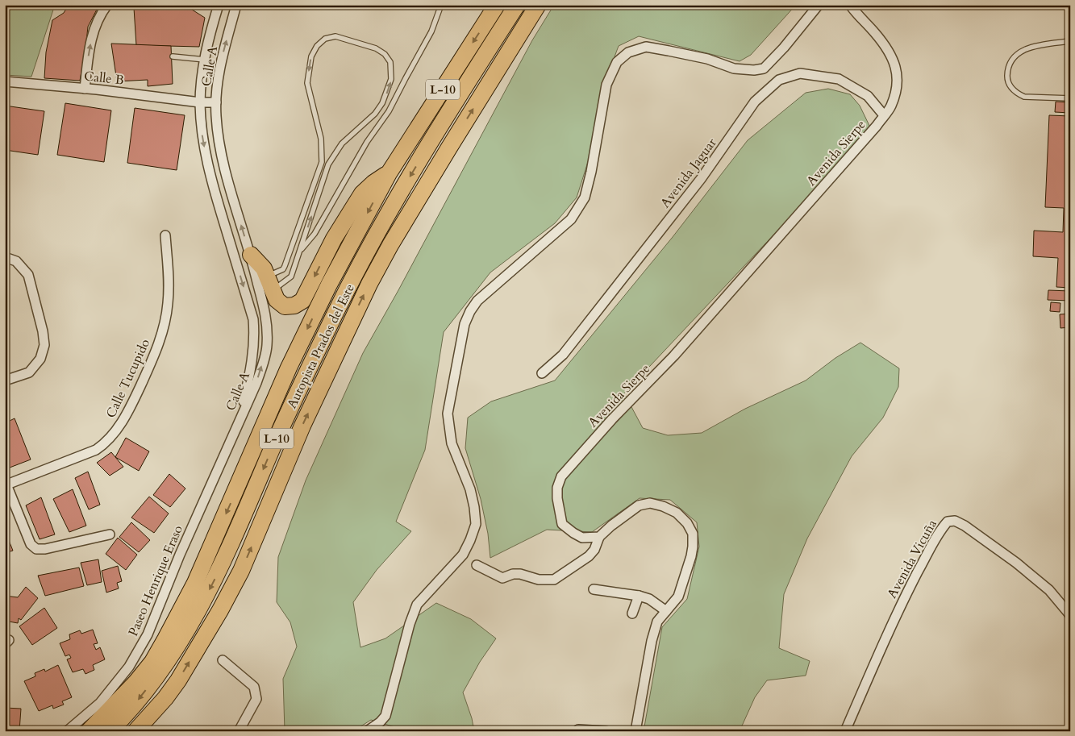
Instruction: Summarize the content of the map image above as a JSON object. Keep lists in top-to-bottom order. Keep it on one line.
{"streets":{"highway":["L-10","Autopista Prados del Este"],"street":["Calle A","Calle B","Avenida Sierpe","Avenida Jaguar","Calle Tucupido","Avenida Vicuña","Paseo Henrique Eraso"]},"crossings":[["Calle A","Calle B"],["Calle A","Paseo Henrique Eraso"],["Avenida Sierpe","Avenida Jaguar"]]}
